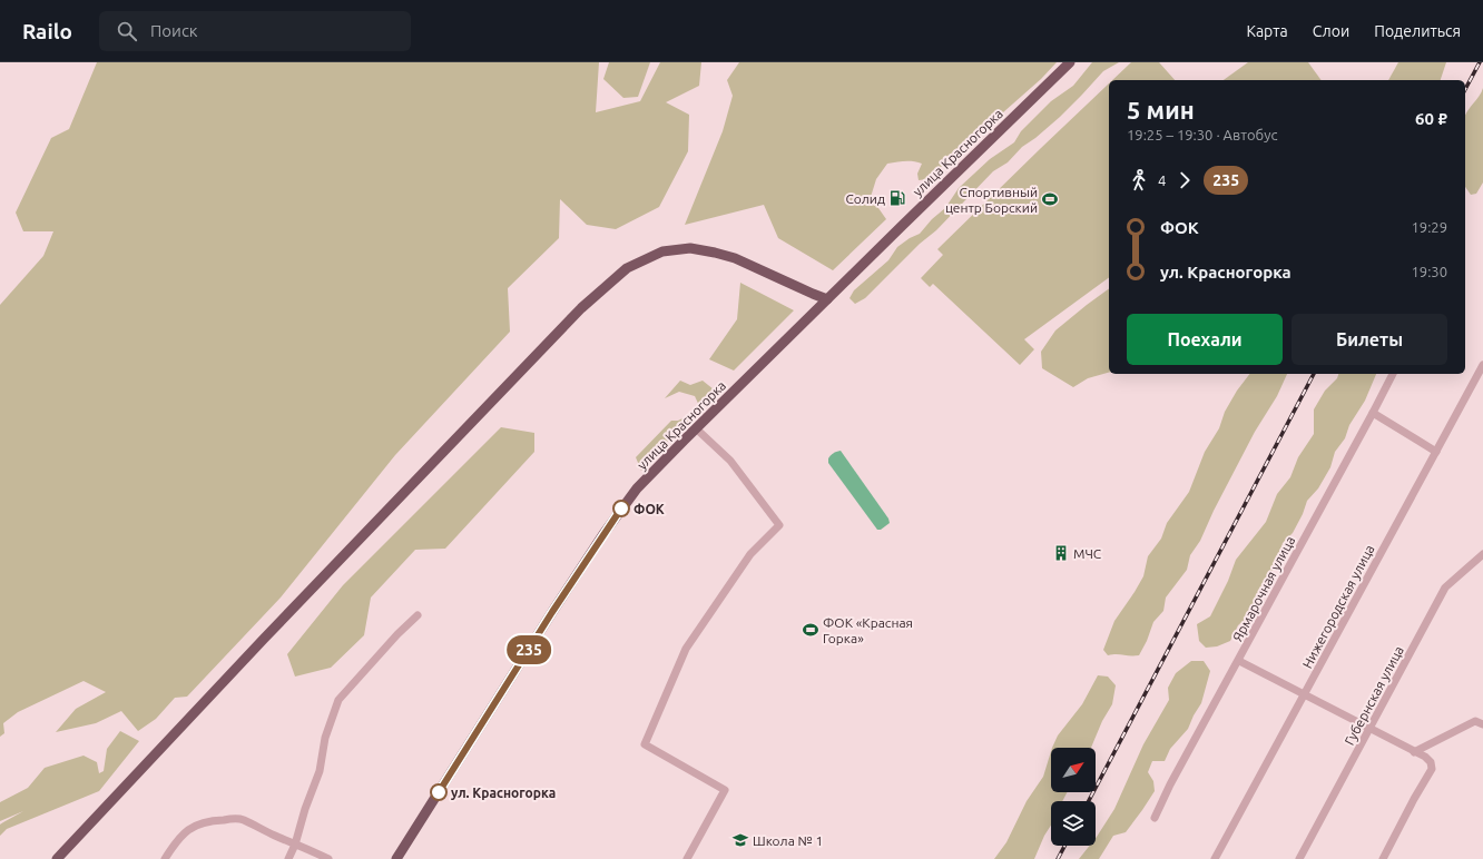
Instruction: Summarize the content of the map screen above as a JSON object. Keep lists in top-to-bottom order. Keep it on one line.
{"streets":{"main road":["улица Красногорка"],"street":["Ярмарочная улица","Нижегородская улица","Губернская улица"]},"places":{"fuel station":["Солид"],"sports":["Спортивный центр Борский","ФОК «Красная Горка»"],"other":["ФОК","ул. Красногорка"],"building":["МЧС"],"school or university":["Школа № 1"]},"lines":["bus line 235"],"north":"top right","page":{"header":"Railo","search":"Поиск","nav":["Карта","Слои","Поделиться"],"on_map":"235","heading":["5 мин","19:25 – 19:30 · Автобус","60 ₽"],"legs":["4","235"],"list":[{"name":"ФОК","value":"19:29"},{"name":"ул. Красногорка","value":"19:30"}],"buttons":["Поехали","Билеты"]}}
